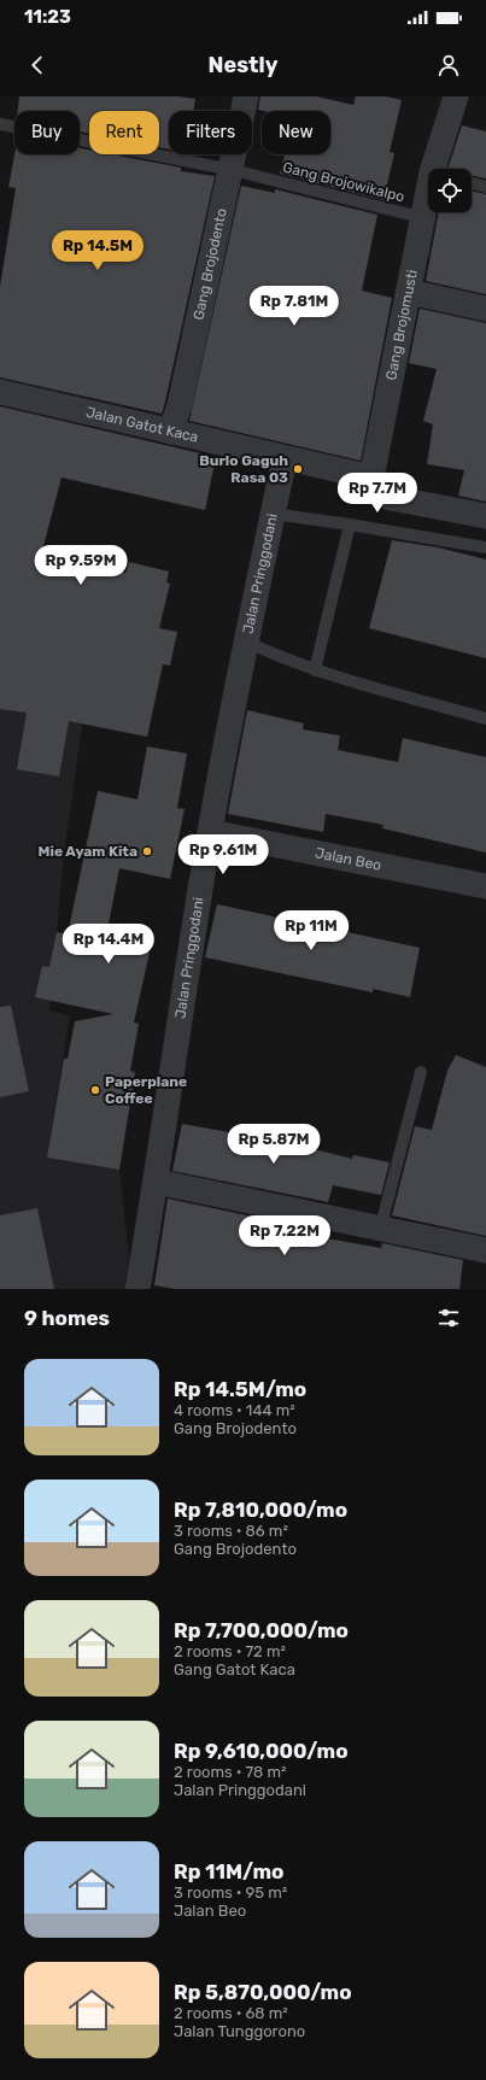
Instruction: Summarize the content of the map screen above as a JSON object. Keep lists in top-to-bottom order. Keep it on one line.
{"streets":{"street":["Gang Brojodento","Gang Brojomusti","Jalan Gatot Kaca","Jalan Pringgodani","Jalan Beo"],"lane":["Gang Brojowikalpo"]},"crossings":[["Gang Brojowikalpo","Gang Brojodento"],["Gang Brojowikalpo","Gang Brojomusti"],["Gang Brojodento","Jalan Gatot Kaca"],["Gang Brojomusti","Jalan Gatot Kaca"],["Jalan Gatot Kaca","Jalan Pringgodani"],["Jalan Pringgodani","Jalan Beo"]],"places":["Burlo Gaguh Rasa 03","Mie Ayam Kita","Paperplane Coffee"],"page":{"status":"11:23","header":"Nestly","chip":["Buy","Rent","Filters","New"],"price":["Rp 14.5M","Rp 7.81M","Rp 7.7M","Rp 9.59M","Rp 9.61M","Rp 11M","Rp 14.4M","Rp 5.87M","Rp 7.22M"],"heading":"9 homes","list":[{"name":"Rp 14.5M/mo","note":"4 rooms · 144 m² · Gang Brojodento"},{"name":"Rp 7,810,000/mo","note":"3 rooms · 86 m² · Gang Brojodento"},{"name":"Rp 7,700,000/mo","note":"2 rooms · 72 m² · Gang Gatot Kaca"},{"name":"Rp 9,610,000/mo","note":"2 rooms · 78 m² · Jalan Pringgodani"},{"name":"Rp 11M/mo","note":"3 rooms · 95 m² · Jalan Beo"},{"name":"Rp 5,870,000/mo","note":"2 rooms · 68 m² · Jalan Tunggorono"}]}}
